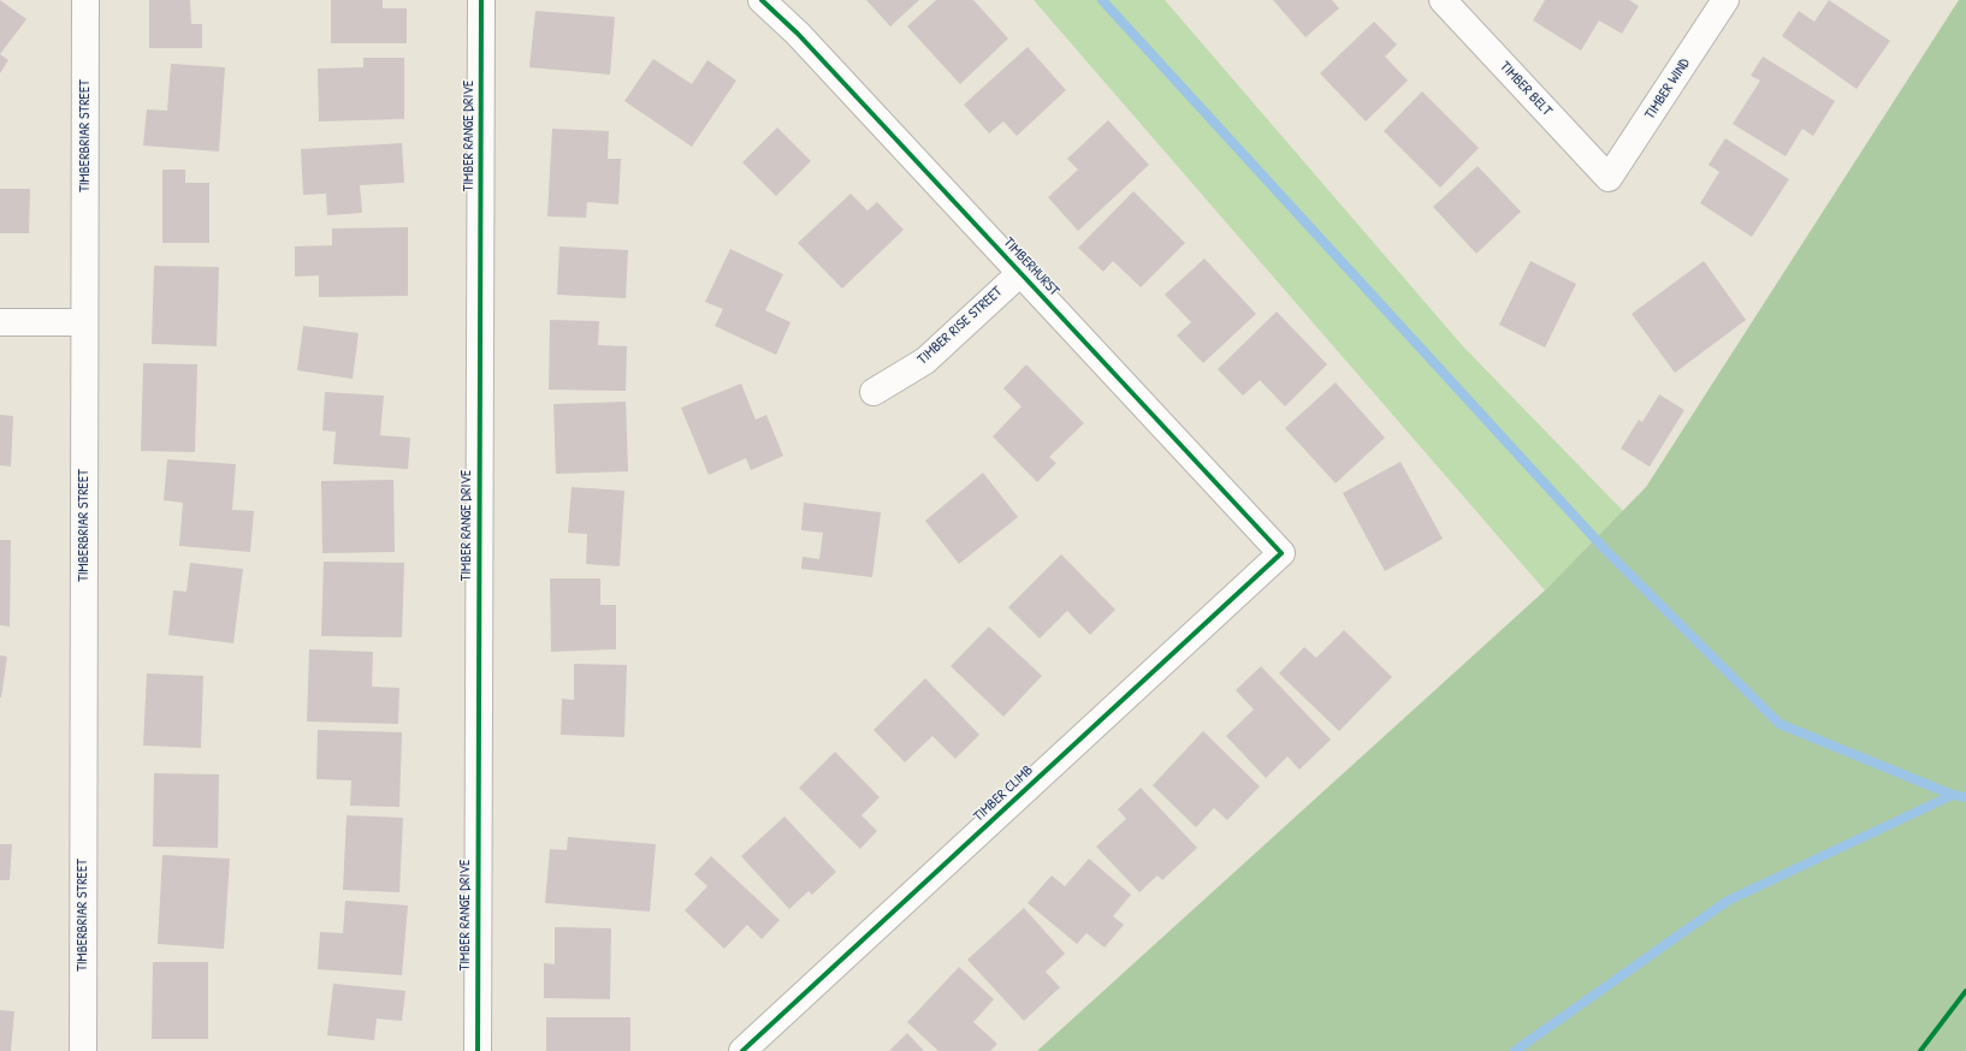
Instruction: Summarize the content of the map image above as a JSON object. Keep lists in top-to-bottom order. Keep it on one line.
{"streets":{"street":["TIMBER BELT","TIMBER WIND","TIMBERBRIAR STREET","TIMBER RANGE DRIVE","TIMBERHURST","TIMBER RISE STREET","TIMBER CLIMB"]},"crossings":[["TIMBER BELT","TIMBER WIND"],["TIMBERHURST","TIMBER RISE STREET"],["TIMBERHURST","TIMBER CLIMB"]]}
